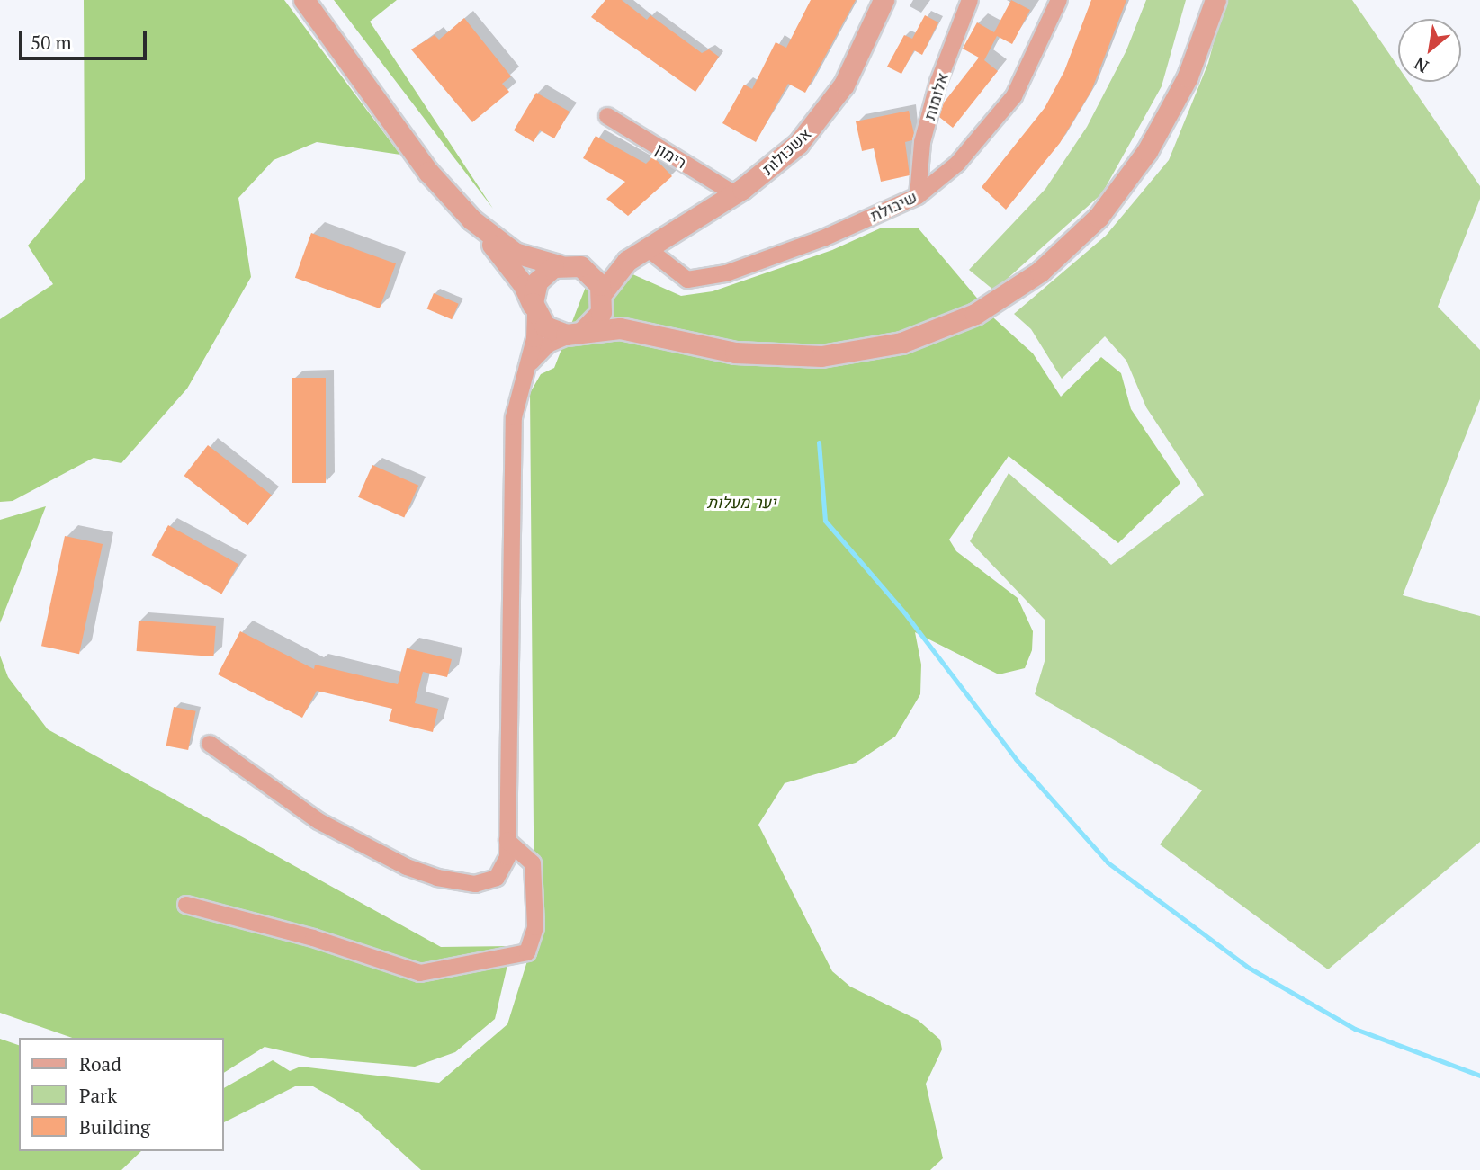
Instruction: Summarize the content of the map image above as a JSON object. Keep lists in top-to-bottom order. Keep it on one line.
{"streets":{"street":["אלומות","אשכולות","רימון","שיבולת"]},"crossings":[["אלומות","שיבולת"],["אשכולות","רימון"],["אשכולות","שיבולת"]],"parks":["יער מעלות"],"legend":["Road","Park","Building"],"scale_bar":"50 m","north":"bottom left"}
